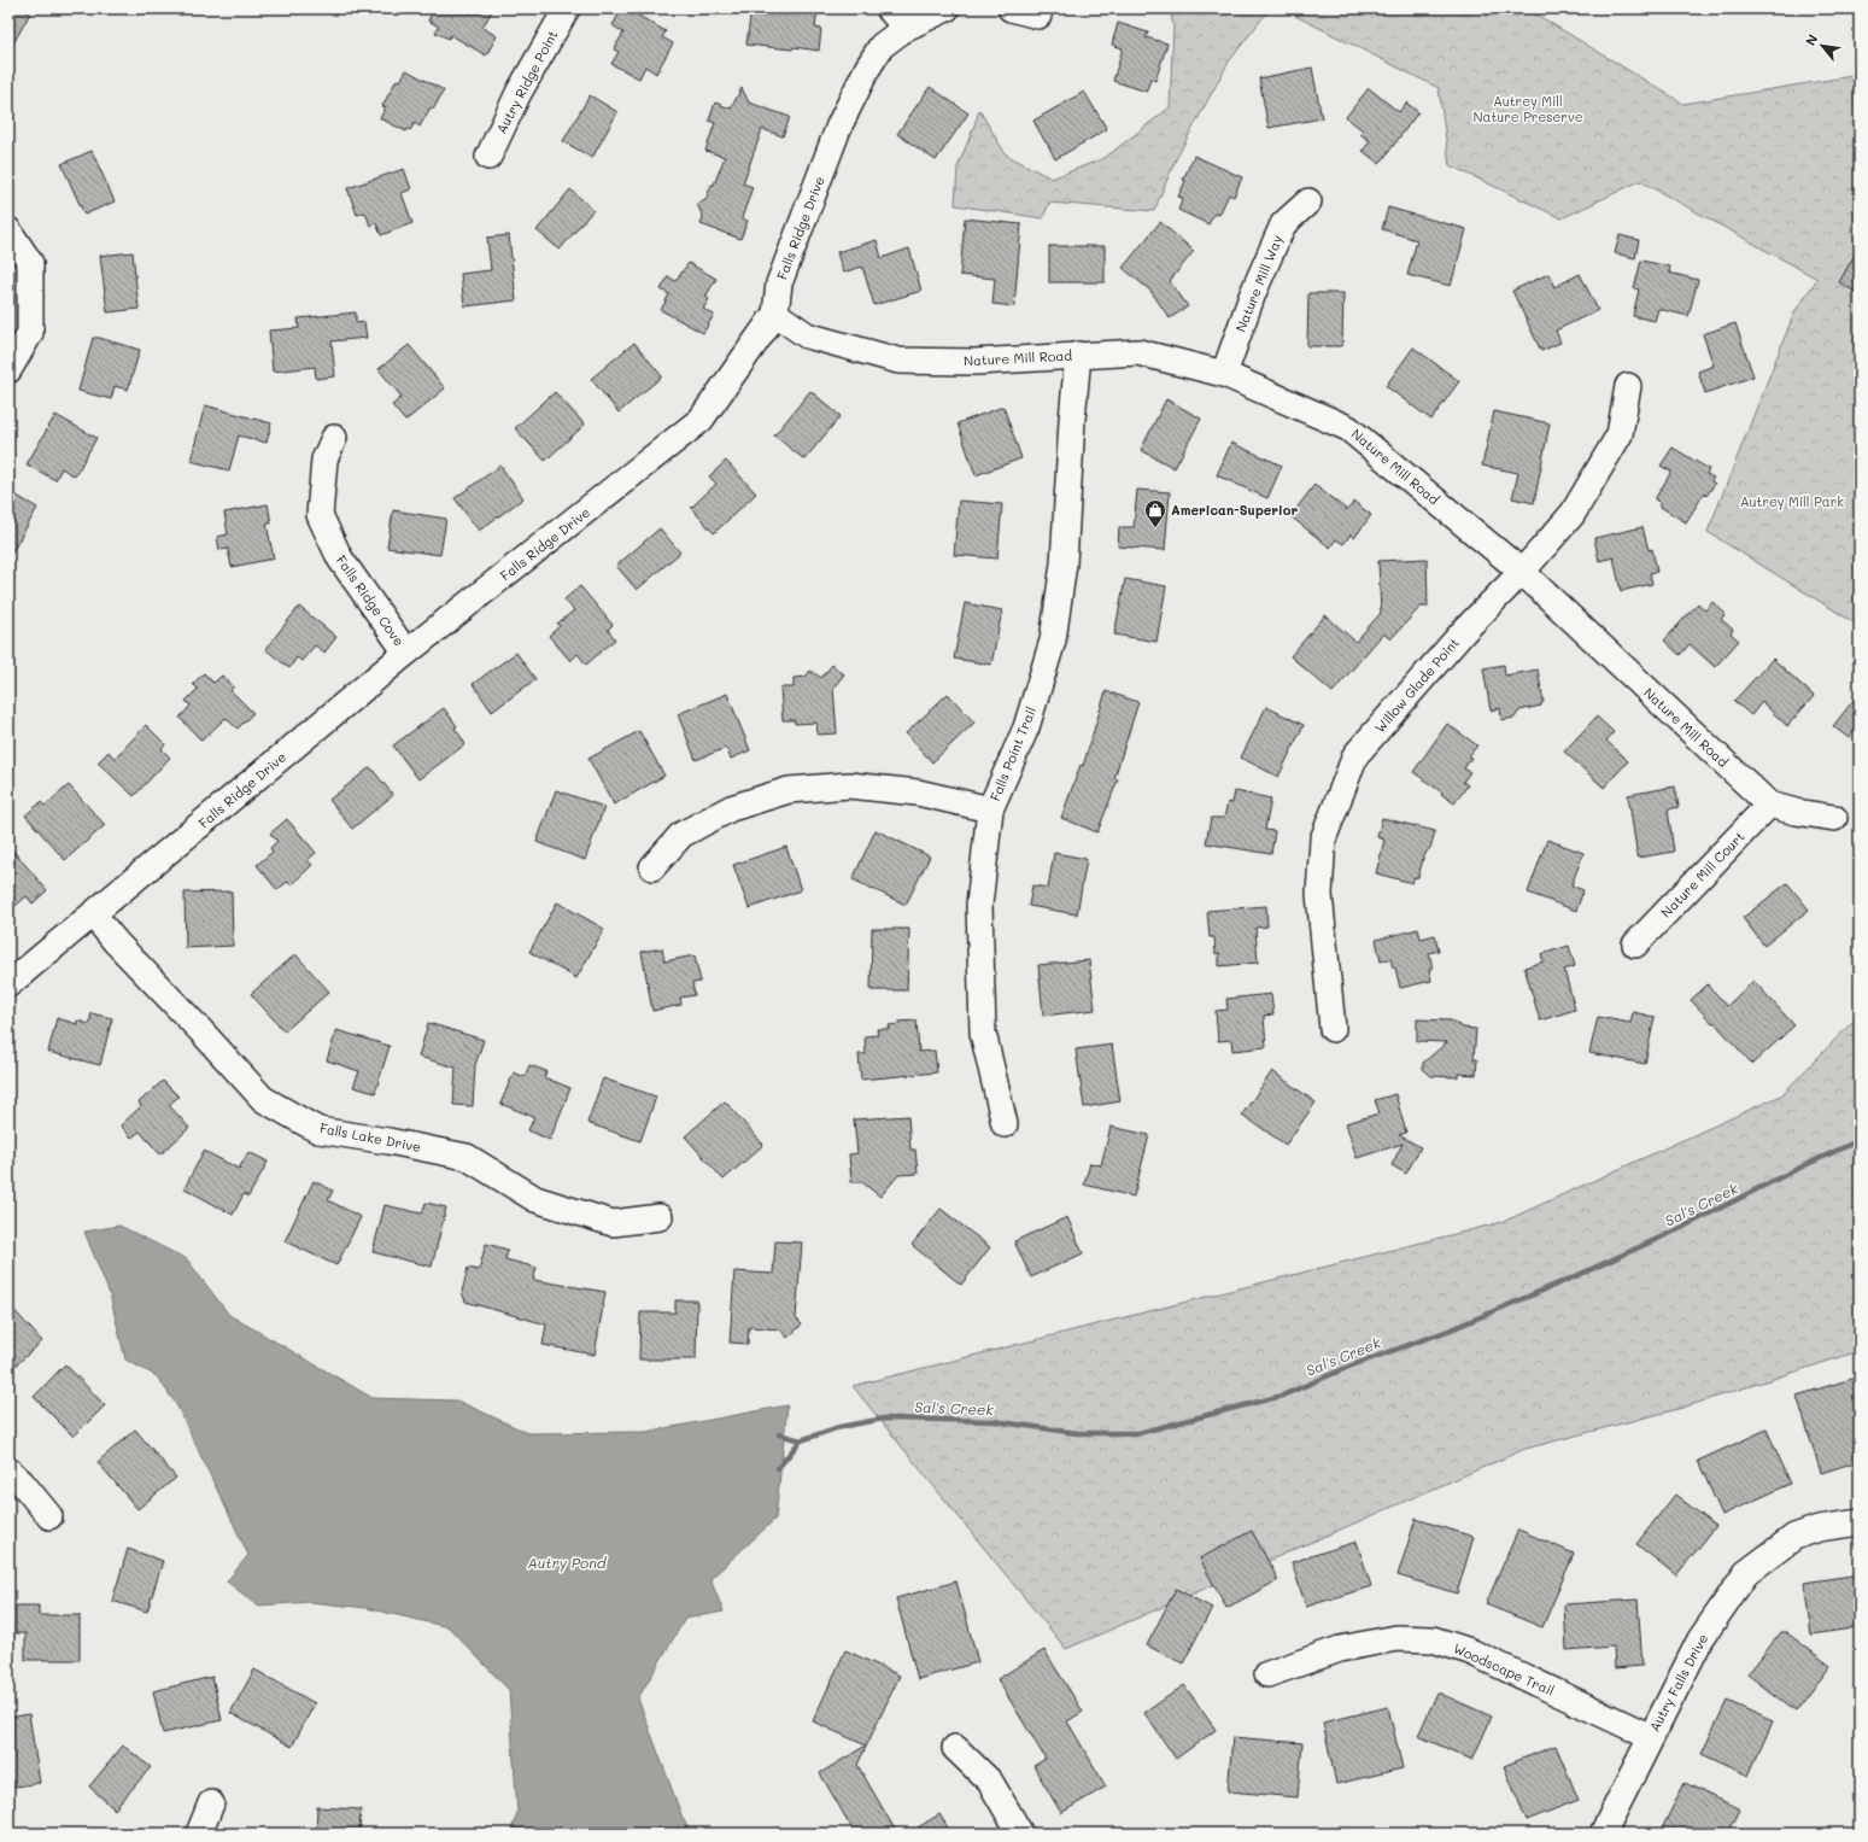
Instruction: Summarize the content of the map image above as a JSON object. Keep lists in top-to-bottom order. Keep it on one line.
{"streets":{"street":["Autry Ridge Point","Falls Ridge Drive","Nature Mill Way","Nature Mill Road","Falls Ridge Cove","Willow Glade Point","Falls Point Trail","Nature Mill Court","Falls Lake Drive","Woodscape Trail","Autry Falls Drive"]},"crossings":[["Falls Ridge Drive","Nature Mill Road"],["Falls Ridge Drive","Falls Ridge Cove"],["Falls Ridge Drive","Falls Lake Drive"],["Nature Mill Way","Nature Mill Road"],["Nature Mill Road","Willow Glade Point"],["Nature Mill Road","Falls Point Trail"],["Nature Mill Road","Nature Mill Court"],["Woodscape Trail","Autry Falls Drive"]],"water":["Sal's Creek","Autry Pond"],"parks":["Autrey Mill Nature Preserve","Autrey Mill Park"],"places":{"shop":["American-Superior"]},"north":"top left"}
